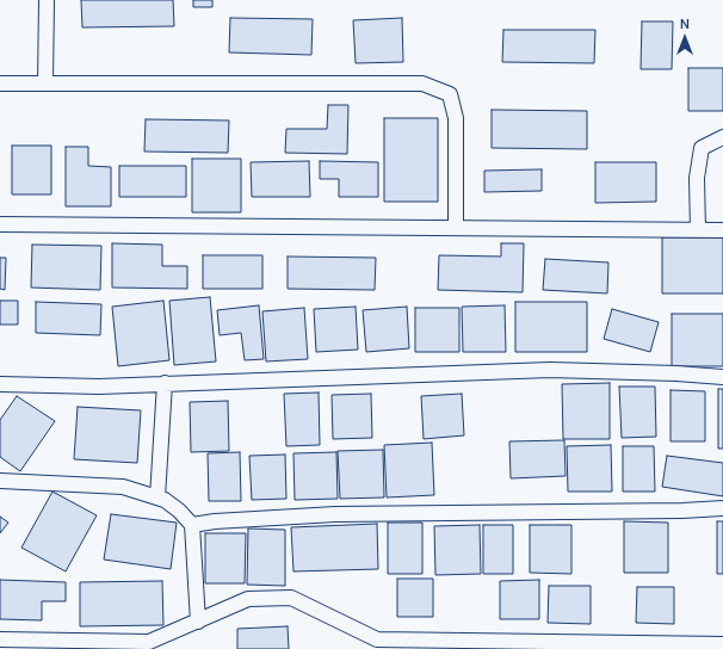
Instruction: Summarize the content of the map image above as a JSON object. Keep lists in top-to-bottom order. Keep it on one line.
{"north":"top"}
